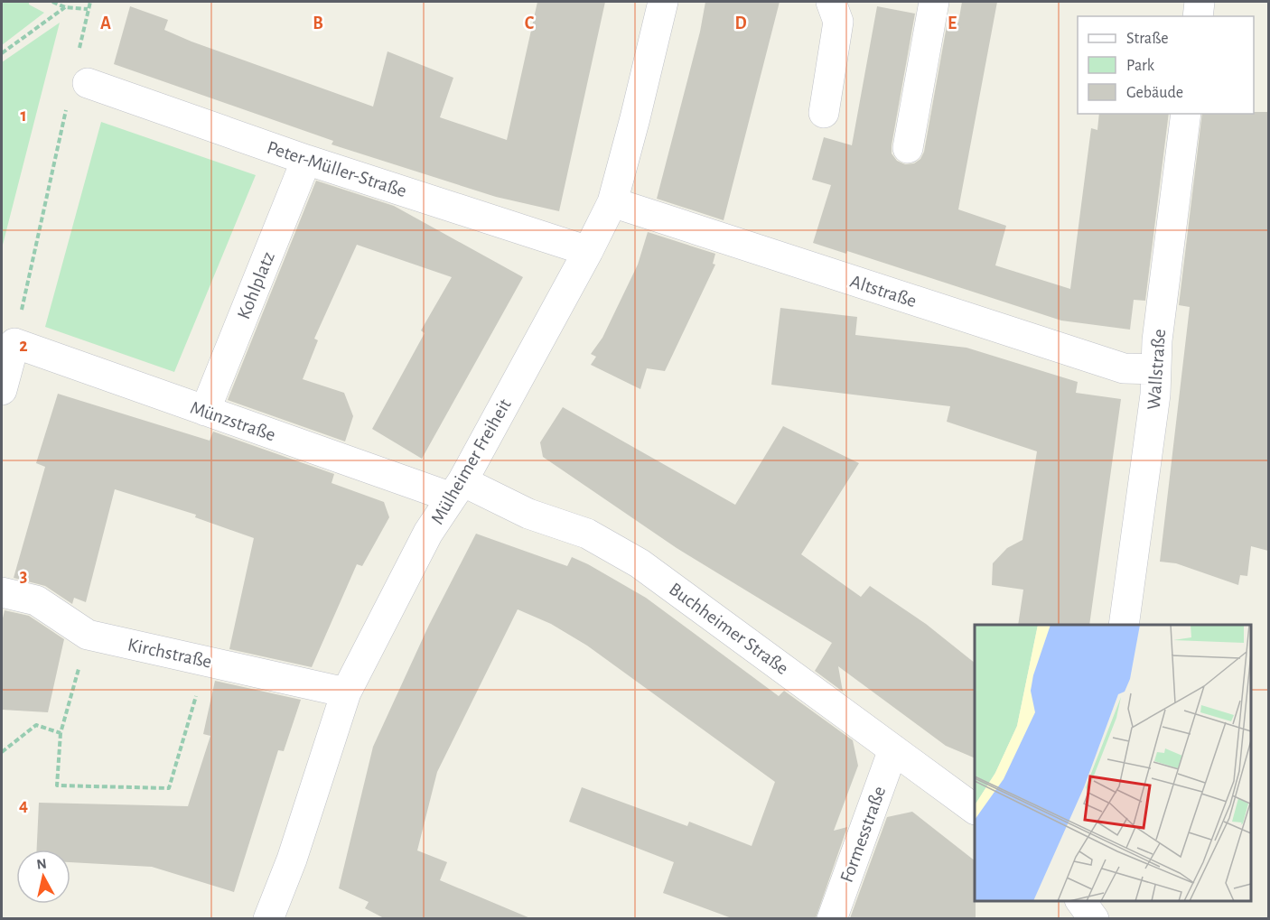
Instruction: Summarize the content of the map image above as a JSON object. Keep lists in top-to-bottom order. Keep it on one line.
{"streets":{"street":["Peter-Müller-Straße","Kohlplatz","Altstraße","Wallstraße","Münzstraße","Mülheimer Freiheit","Buchheimer Straße","Kirchstraße","Formesstraße"]},"crossings":[["Peter-Müller-Straße","Kohlplatz"],["Peter-Müller-Straße","Mülheimer Freiheit"],["Kohlplatz","Münzstraße"],["Altstraße","Wallstraße"],["Altstraße","Mülheimer Freiheit"],["Münzstraße","Mülheimer Freiheit"],["Münzstraße","Buchheimer Straße"],["Mülheimer Freiheit","Buchheimer Straße"],["Mülheimer Freiheit","Kirchstraße"],["Buchheimer Straße","Formesstraße"]],"legend":["Straße","Park","Gebäude"],"north":"top","grid":{"columns":["A","B","C","D","E"],"rows":["1","2","3","4"]}}
